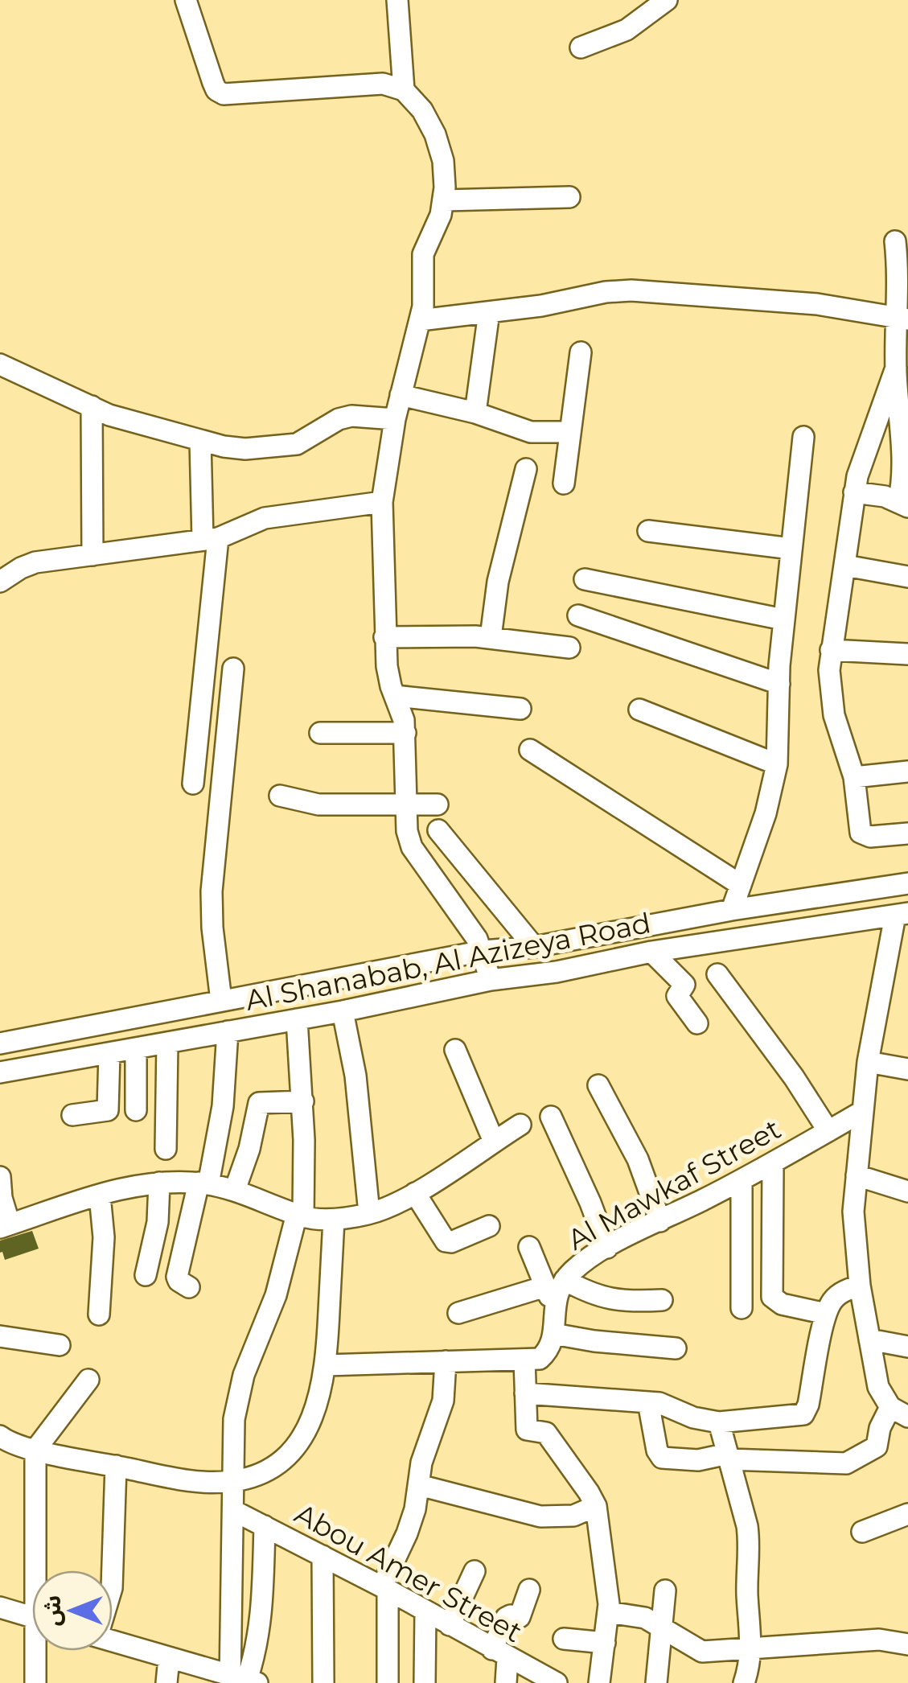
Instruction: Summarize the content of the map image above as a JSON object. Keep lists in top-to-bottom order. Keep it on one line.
{"streets":{"street":["Al Shanabab, Al Azizeya Road","Al Mawkaf Street","Abou Amer Street"]},"north":"left"}
